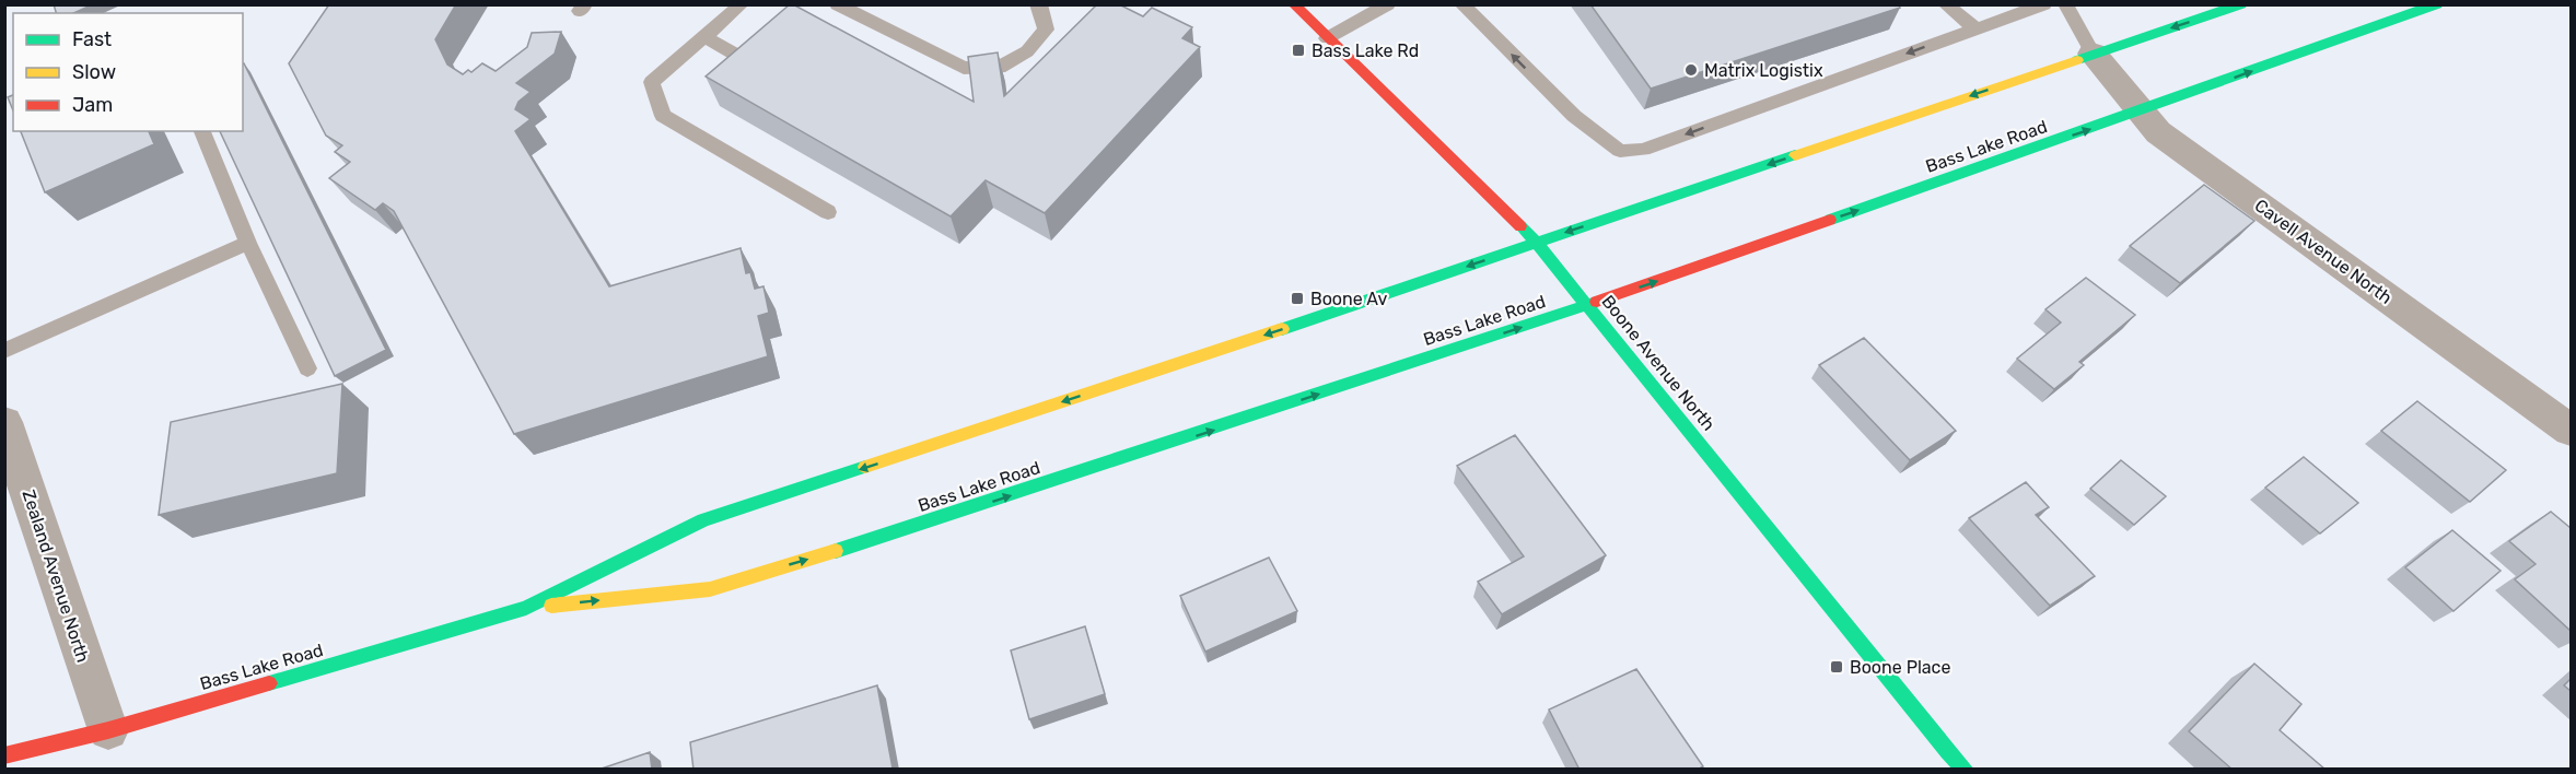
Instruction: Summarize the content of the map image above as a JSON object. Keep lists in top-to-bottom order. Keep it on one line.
{"streets":{"main road":["Bass Lake Road","Boone Avenue North"],"street":["Cavell Avenue North","Zealand Avenue North"]},"crossings":[["Bass Lake Road","Cavell Avenue North"],["Bass Lake Road","Boone Avenue North"],["Bass Lake Road","Zealand Avenue North"]],"places":{"transit":["Bass Lake Rd","Boone Av","Boone Place"],"other":["Matrix Logistix"]},"legend":["Fast","Slow","Jam"]}
